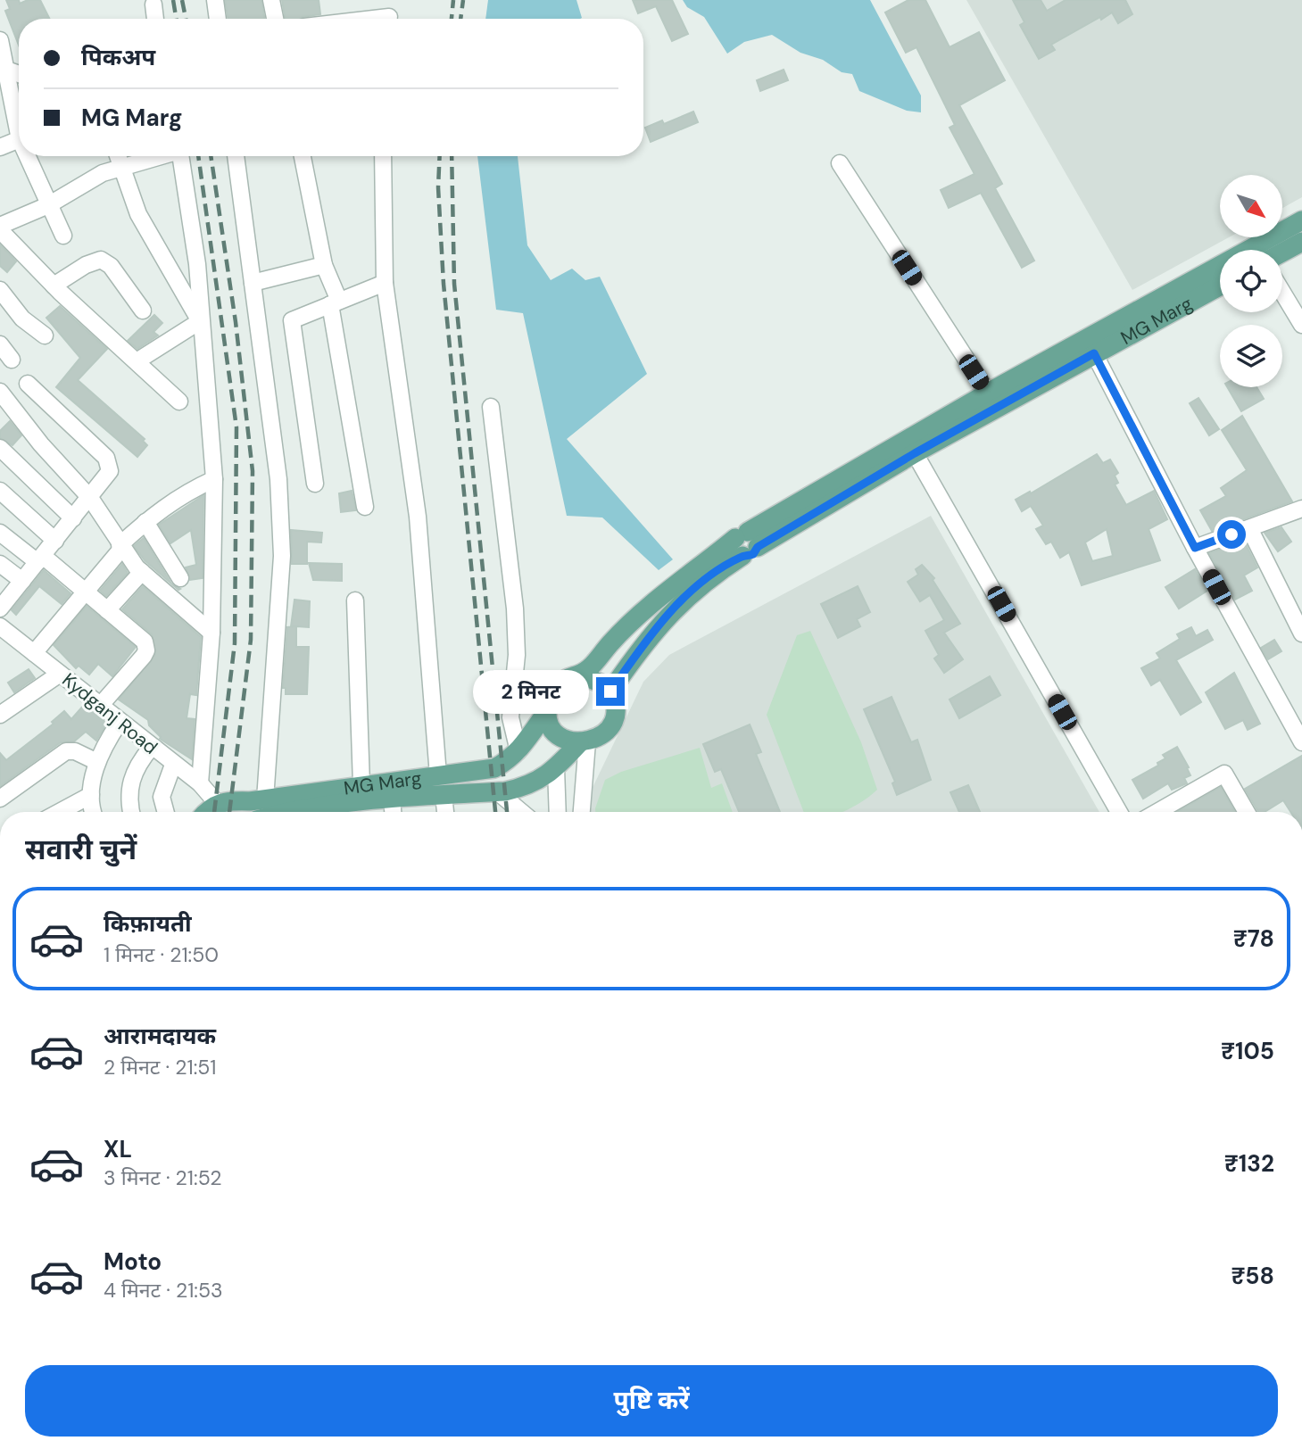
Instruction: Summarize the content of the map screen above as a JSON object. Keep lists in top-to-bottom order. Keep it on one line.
{"streets":{"main road":["MG Marg"],"street":["Kydganj Road"]},"crossings":[["MG Marg","Kydganj Road"]],"north":"bottom right","page":{"banner":["पिकअप","MG Marg"],"bubble":"2 मिनट","heading":"सवारी चुनें","list":[{"name":"किफ़ायती","note":"1 मिनट · 21:50","value":"₹78"},{"name":"आरामदायक","note":"2 मिनट · 21:51","value":"₹105"},{"name":"XL","note":"3 मिनट · 21:52","value":"₹132"},{"name":"Moto","note":"4 मिनट · 21:53","value":"₹58"}],"buttons":"पुष्टि करें"}}
